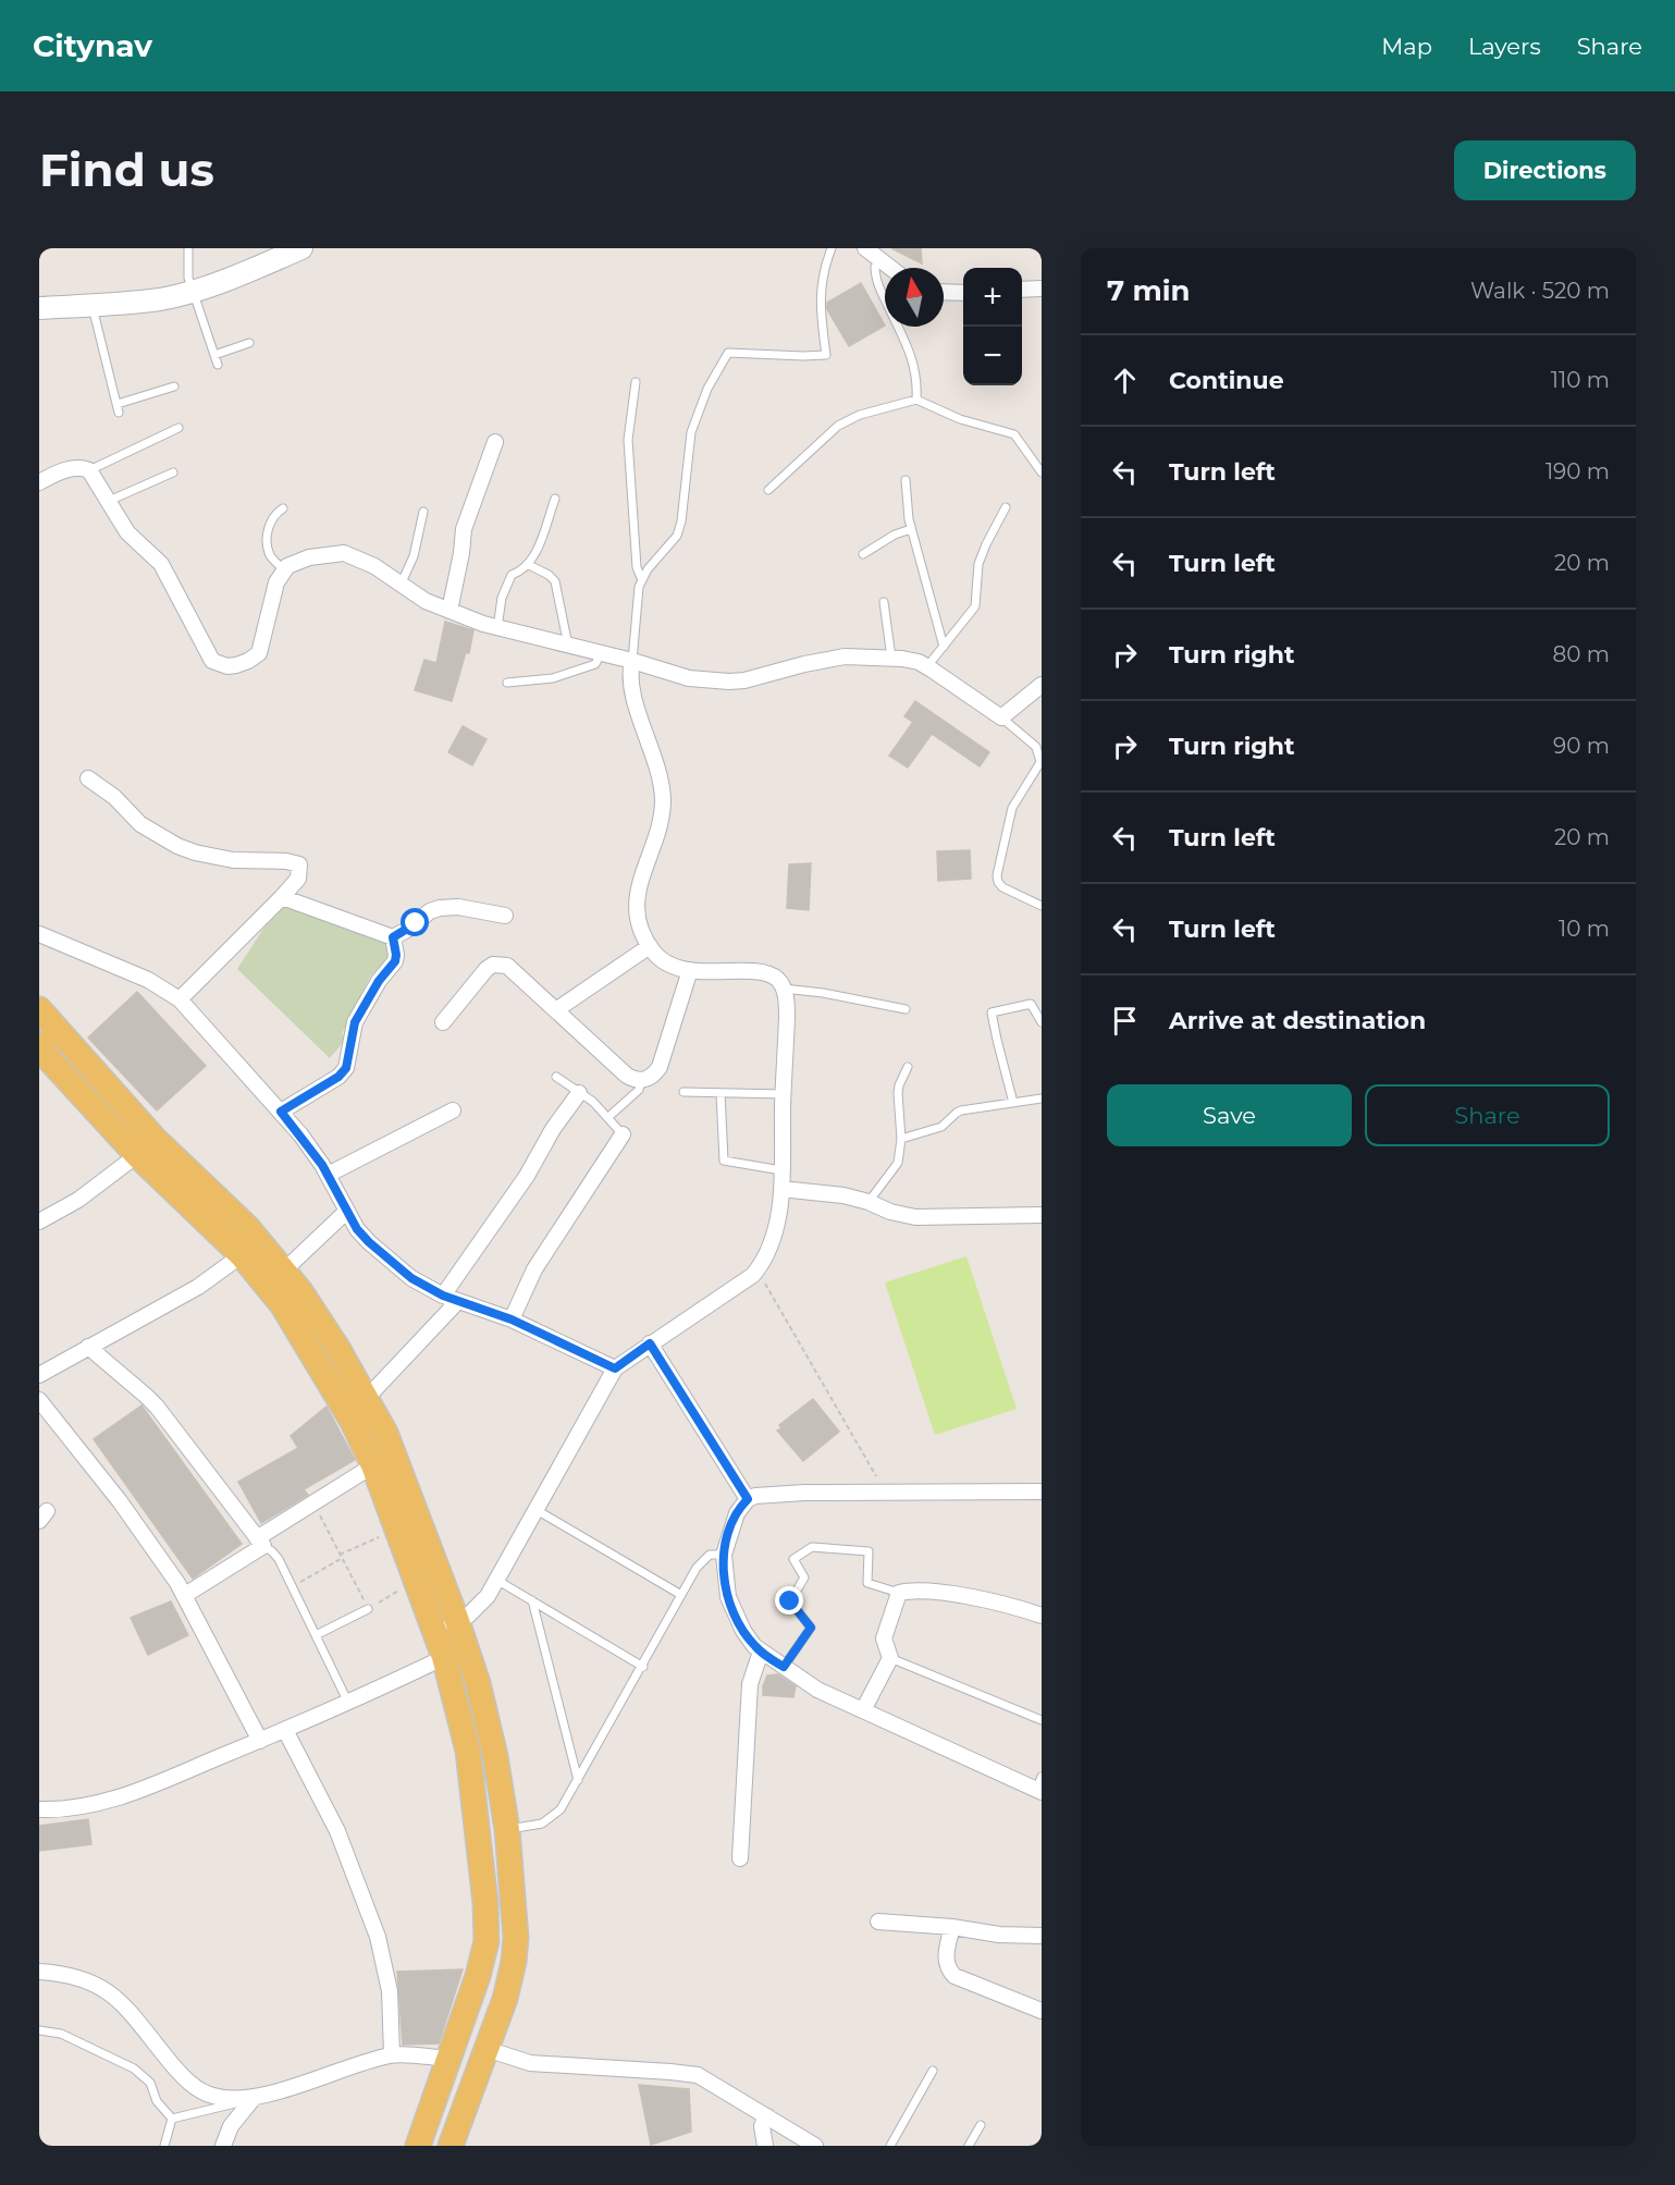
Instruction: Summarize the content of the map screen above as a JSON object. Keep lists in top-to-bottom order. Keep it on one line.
{"north":"top","page":{"header":"Citynav","nav":["Map","Layers","Share"],"buttons":["Directions",["Save","Share"]],"title":"Find us","heading":["7 min","Walk · 520 m"],"map_buttons":["+","−"],"list":[["Continue","110 m"],["Turn left","190 m"],["Turn left","20 m"],["Turn right","80 m"],["Turn right","90 m"],["Turn left","20 m"],["Turn left","10 m"],"Arrive at destination"]}}
